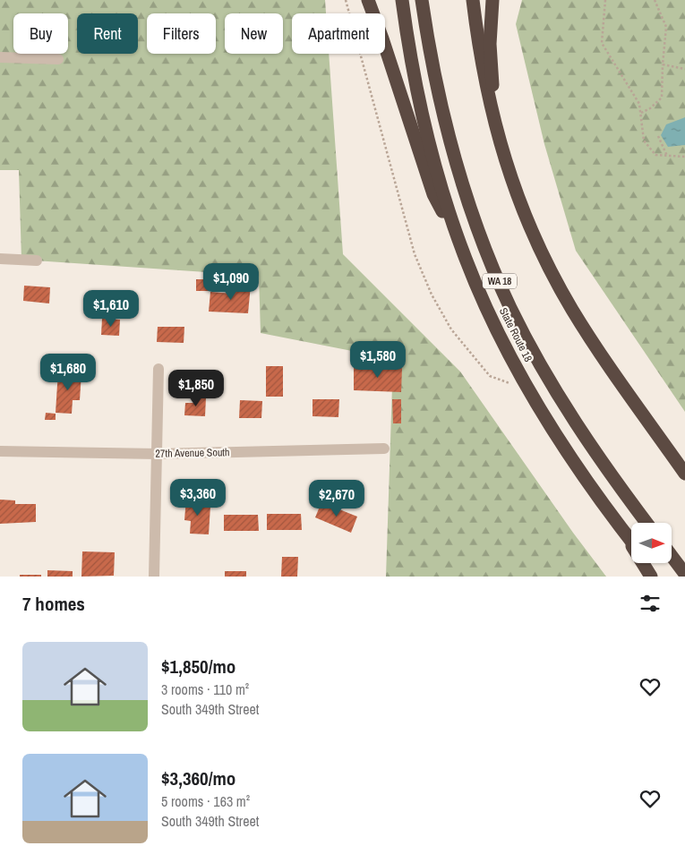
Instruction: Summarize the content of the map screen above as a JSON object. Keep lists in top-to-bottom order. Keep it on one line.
{"streets":{"highway":["WA 18","State Route 18"],"street":["27th Avenue South"]},"north":"right","page":{"chip":["Buy","Rent","Filters","New","Apartment"],"price":["$1,090","$1,610","$1,580","$1,680","$1,850","$3,360","$2,670"],"heading":"7 homes","list":[{"name":"$1,850/mo","note":"3 rooms · 110 m² · South 349th Street"},{"name":"$3,360/mo","note":"5 rooms · 163 m² · South 349th Street"}]}}
